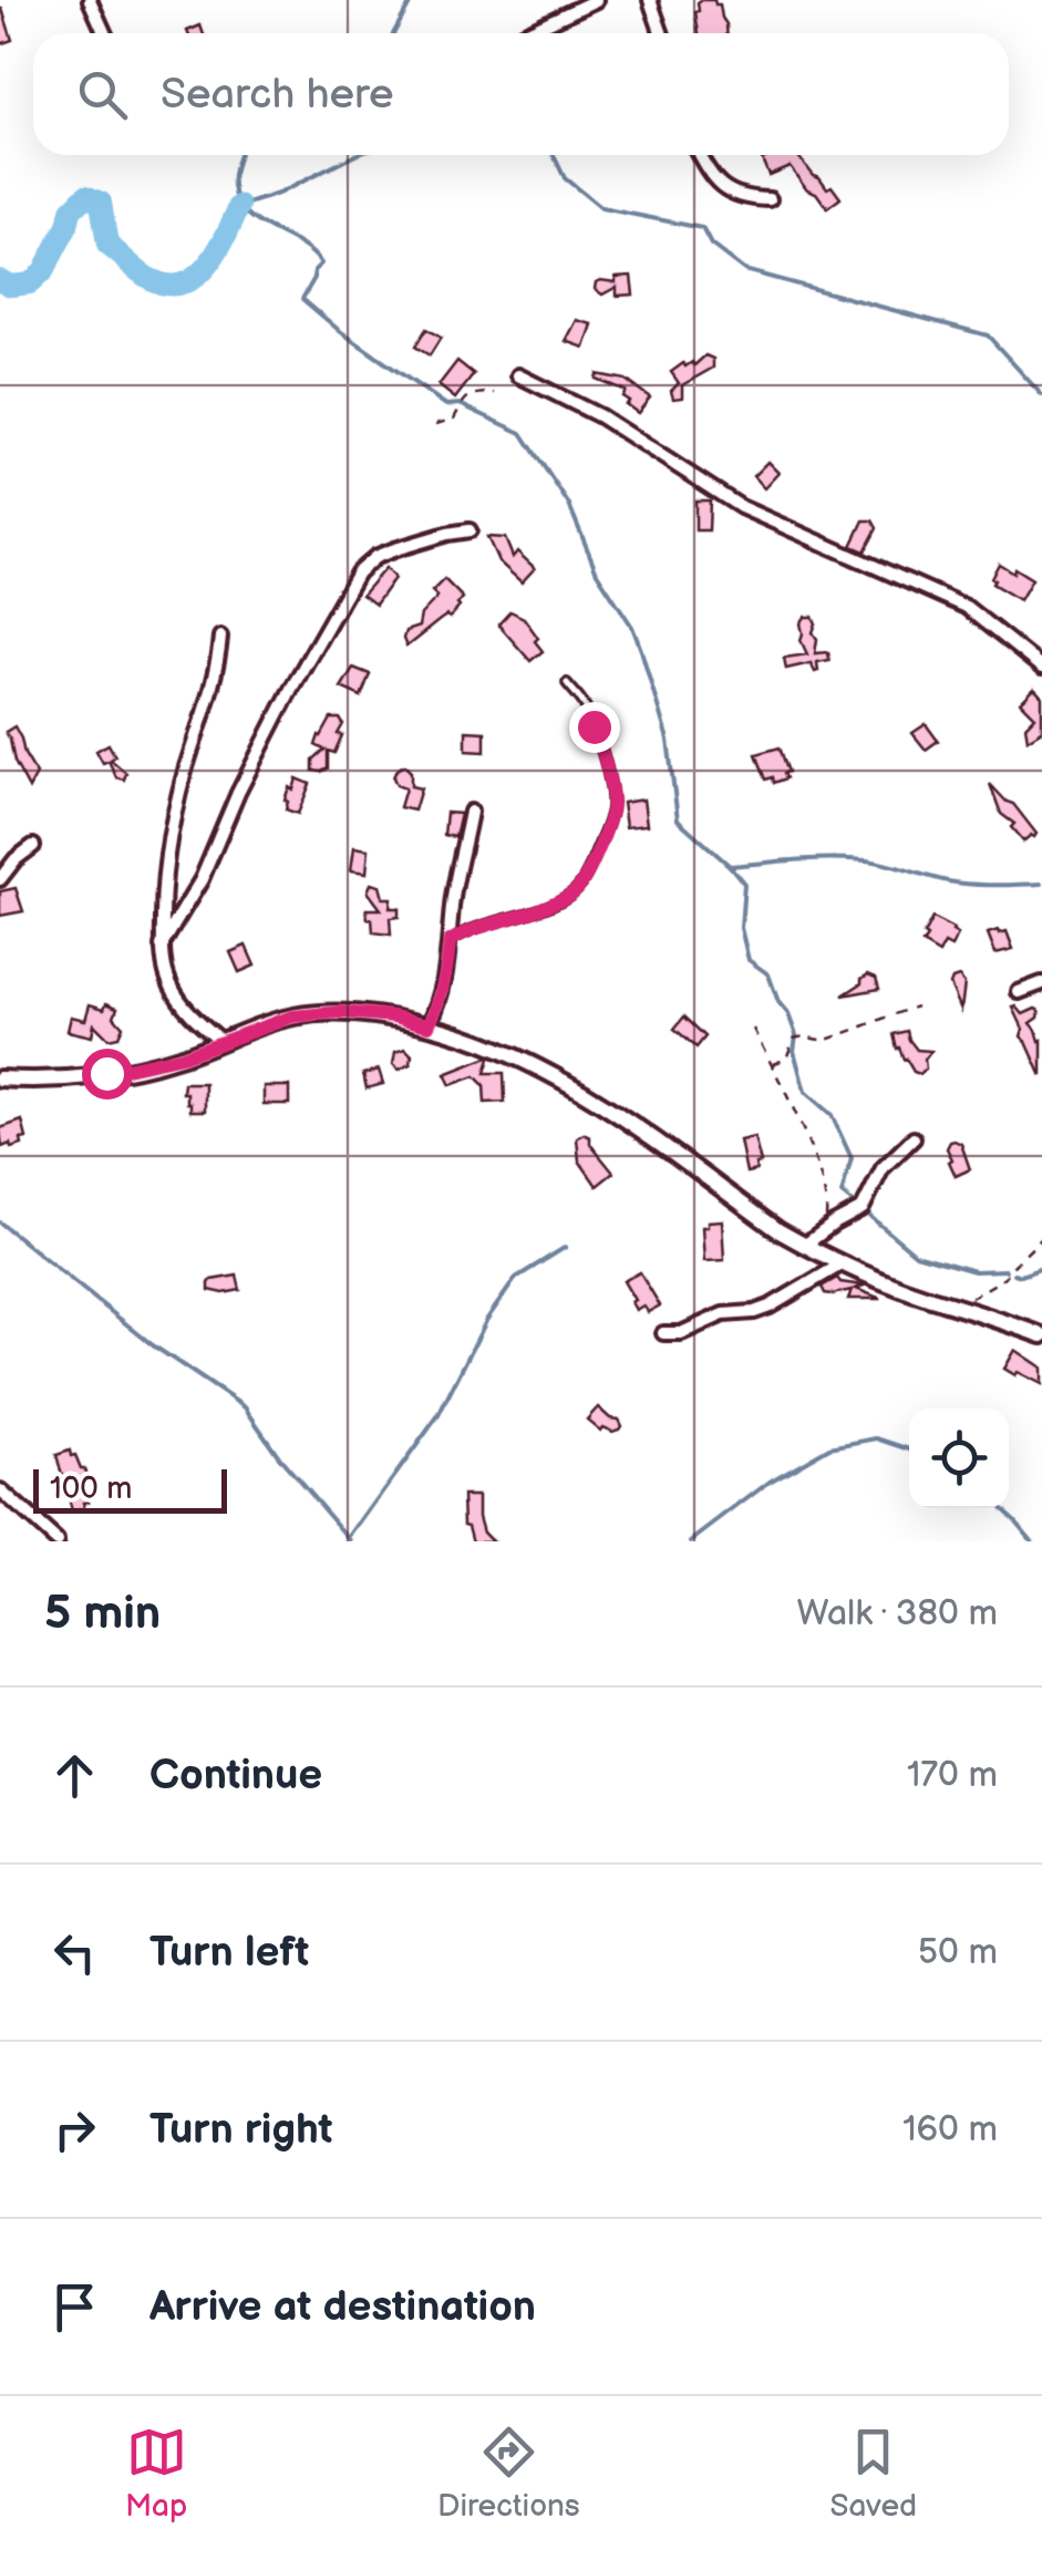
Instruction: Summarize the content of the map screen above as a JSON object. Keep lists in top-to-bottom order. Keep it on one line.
{"scale_bar":"100 m","page":{"search":"Search here","scale":"100 m","heading":["5 min","Walk · 380 m"],"list":[["Continue","170 m"],["Turn left","50 m"],["Turn right","160 m"],"Arrive at destination"],"nav":["Map","Directions","Saved"]}}
